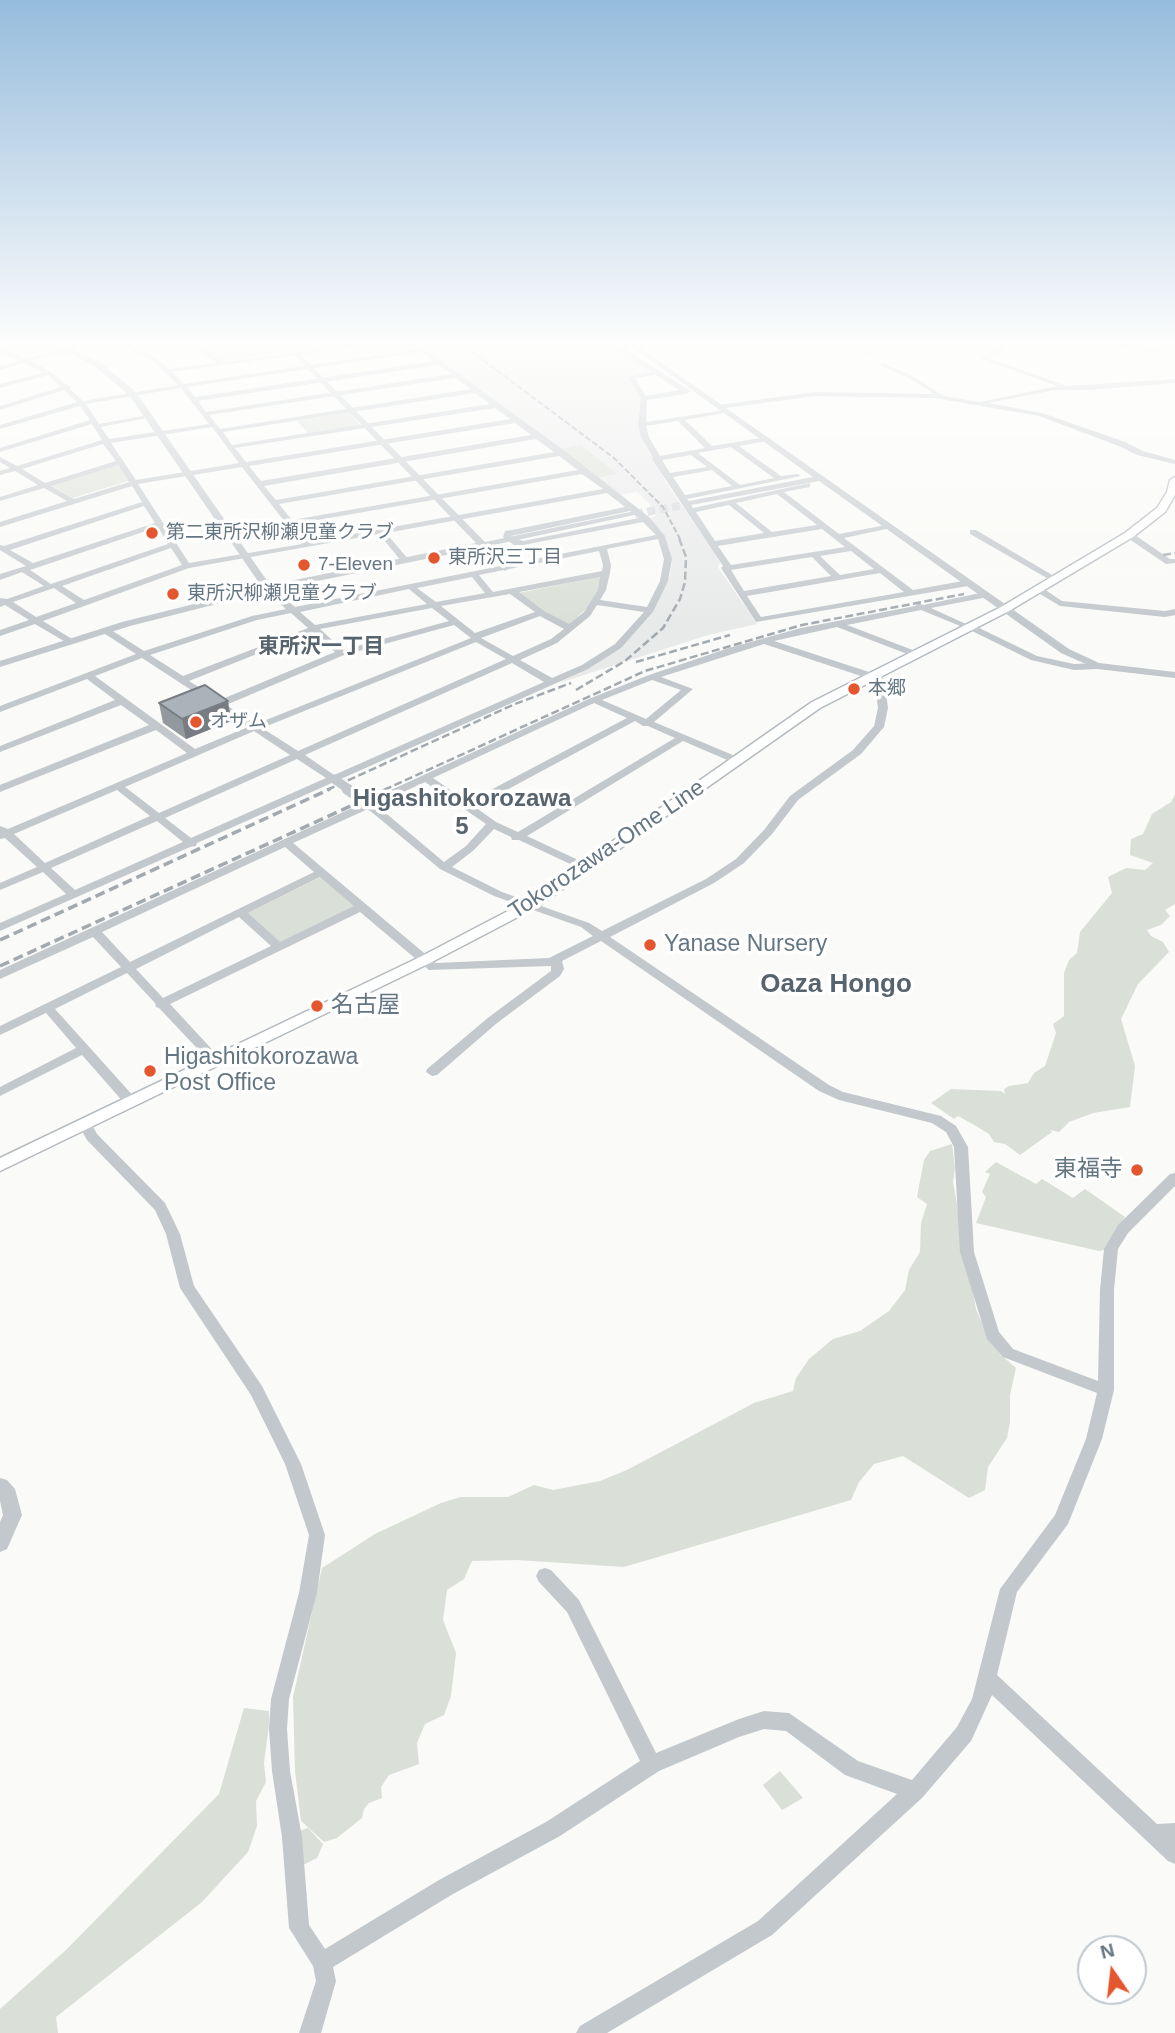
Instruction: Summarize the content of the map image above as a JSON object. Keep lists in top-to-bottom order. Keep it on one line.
{"streets":{"main road":["Tokorozawa-Ome Line"]},"districts":["東所沢一丁目","Higashitokorozawa 5","Oaza Hongo"],"places":["第二東所沢柳瀬児童クラブ","東所沢三丁目","7-Eleven","東所沢柳瀬児童クラブ","本郷","オザム","Yanase Nursery","名古屋","Higashitokorozawa Post Office","東福寺"],"north":"top"}
